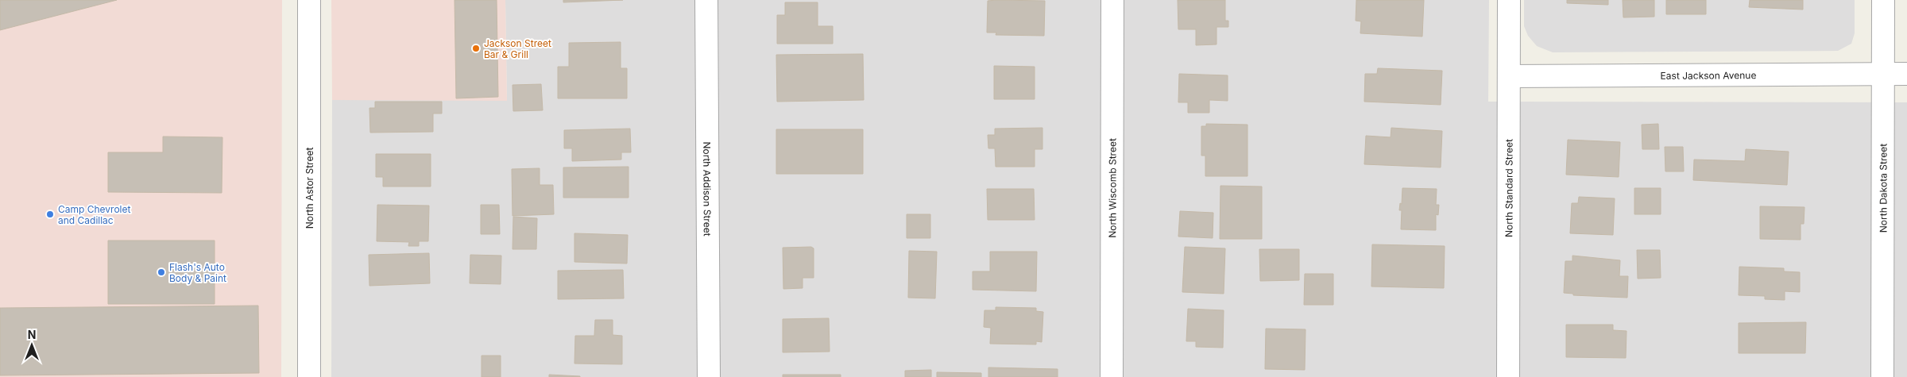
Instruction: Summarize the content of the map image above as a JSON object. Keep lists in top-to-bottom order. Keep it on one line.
{"streets":{"street":["East Jackson Avenue","North Astor Street","North Standard Street","North Dakota Street","North Addison Street","North Wiscomb Street"]},"crossings":[["East Jackson Avenue","North Standard Street"],["East Jackson Avenue","North Dakota Street"]],"places":["Jackson Street Bar & Grill","Camp Chevrolet and Cadillac","Flash's Auto Body & Paint"],"north":"top"}
